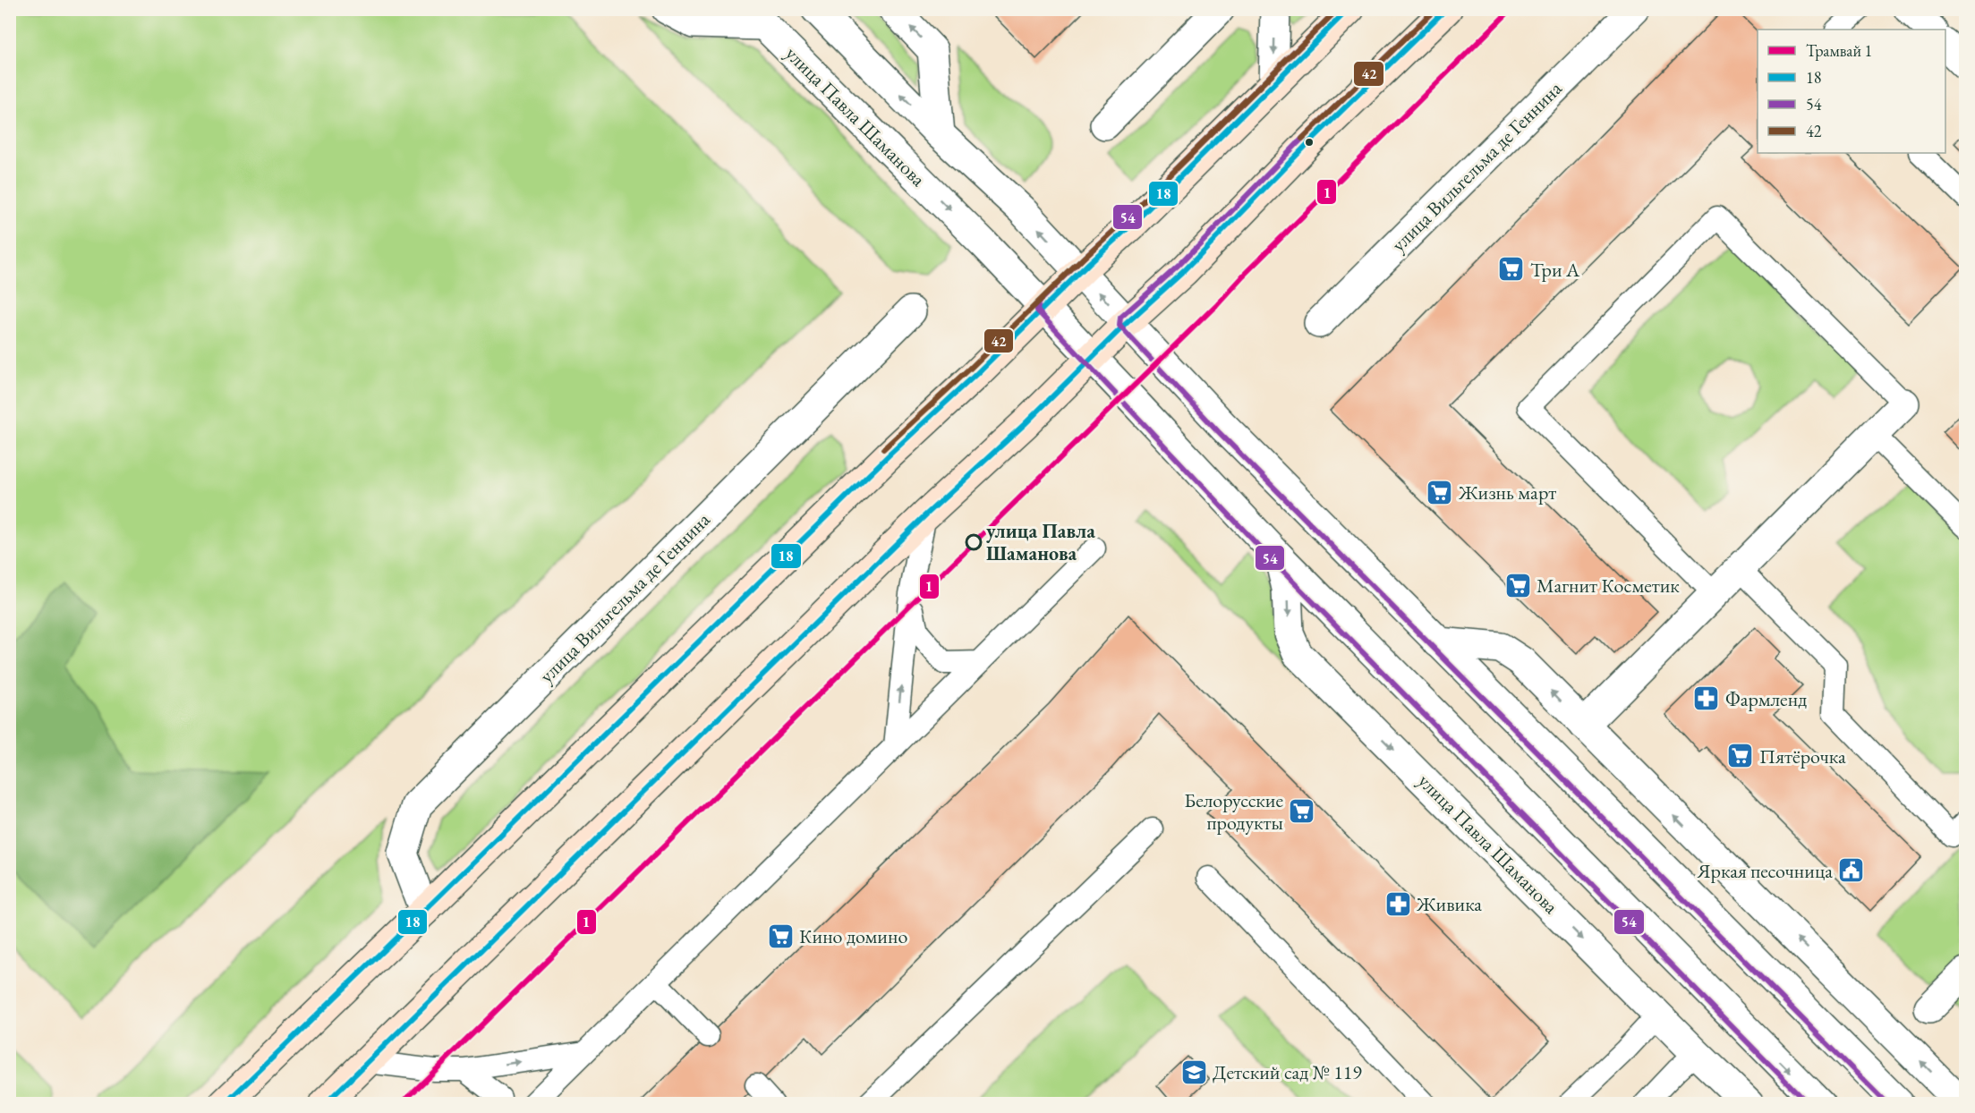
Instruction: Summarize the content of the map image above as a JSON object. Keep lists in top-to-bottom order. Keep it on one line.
{"streets":{"street":["улица Павла Шаманова","улица Вильгельма де Геннина"]},"places":{"supermarket":["Три А","Жизнь март","Магнит Косметик","Пятёрочка","Белорусские продукты","Кино домино"],"other":["улица Павла Шаманова"],"pharmacy":["Фармленд","Живика"],"public building":["Яркая песочница"],"school or university":["Детский сад № 119"]},"lines":["tram line 1","transit line 18","transit line 54","transit line 42"],"legend":["Трамвай 1","18","54","42"]}
